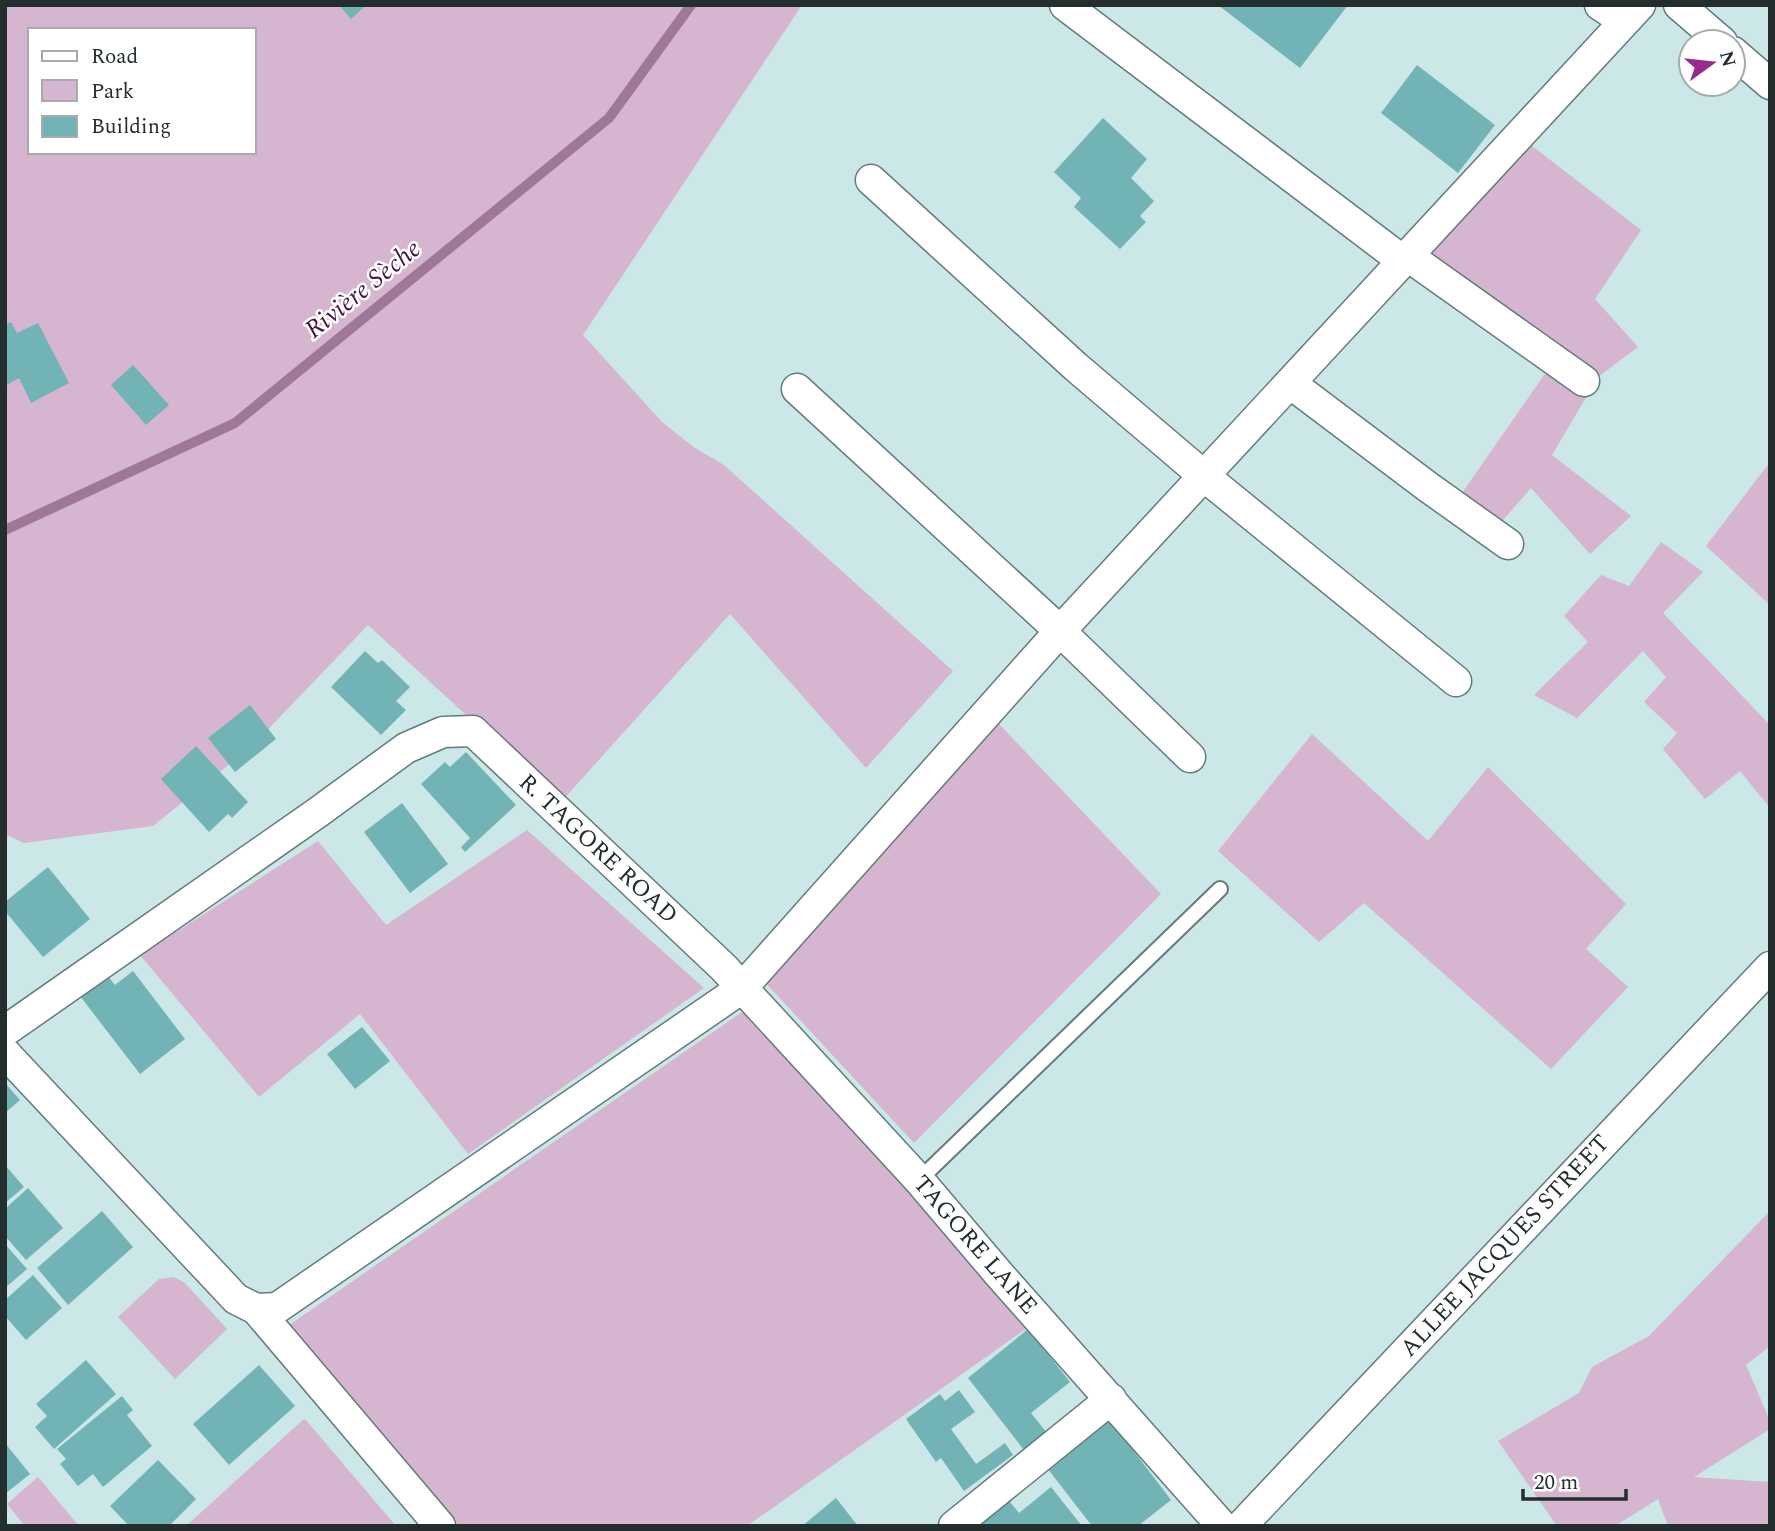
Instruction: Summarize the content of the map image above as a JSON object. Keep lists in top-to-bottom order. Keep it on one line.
{"streets":{"street":["R. TAGORE ROAD","TAGORE LANE","ALLEE JACQUES STREET"]},"crossings":[["R. TAGORE ROAD","TAGORE LANE"]],"water":["Rivière Sèche"],"legend":["Road","Park","Building"],"scale_bar":"20 m","north":"right"}
